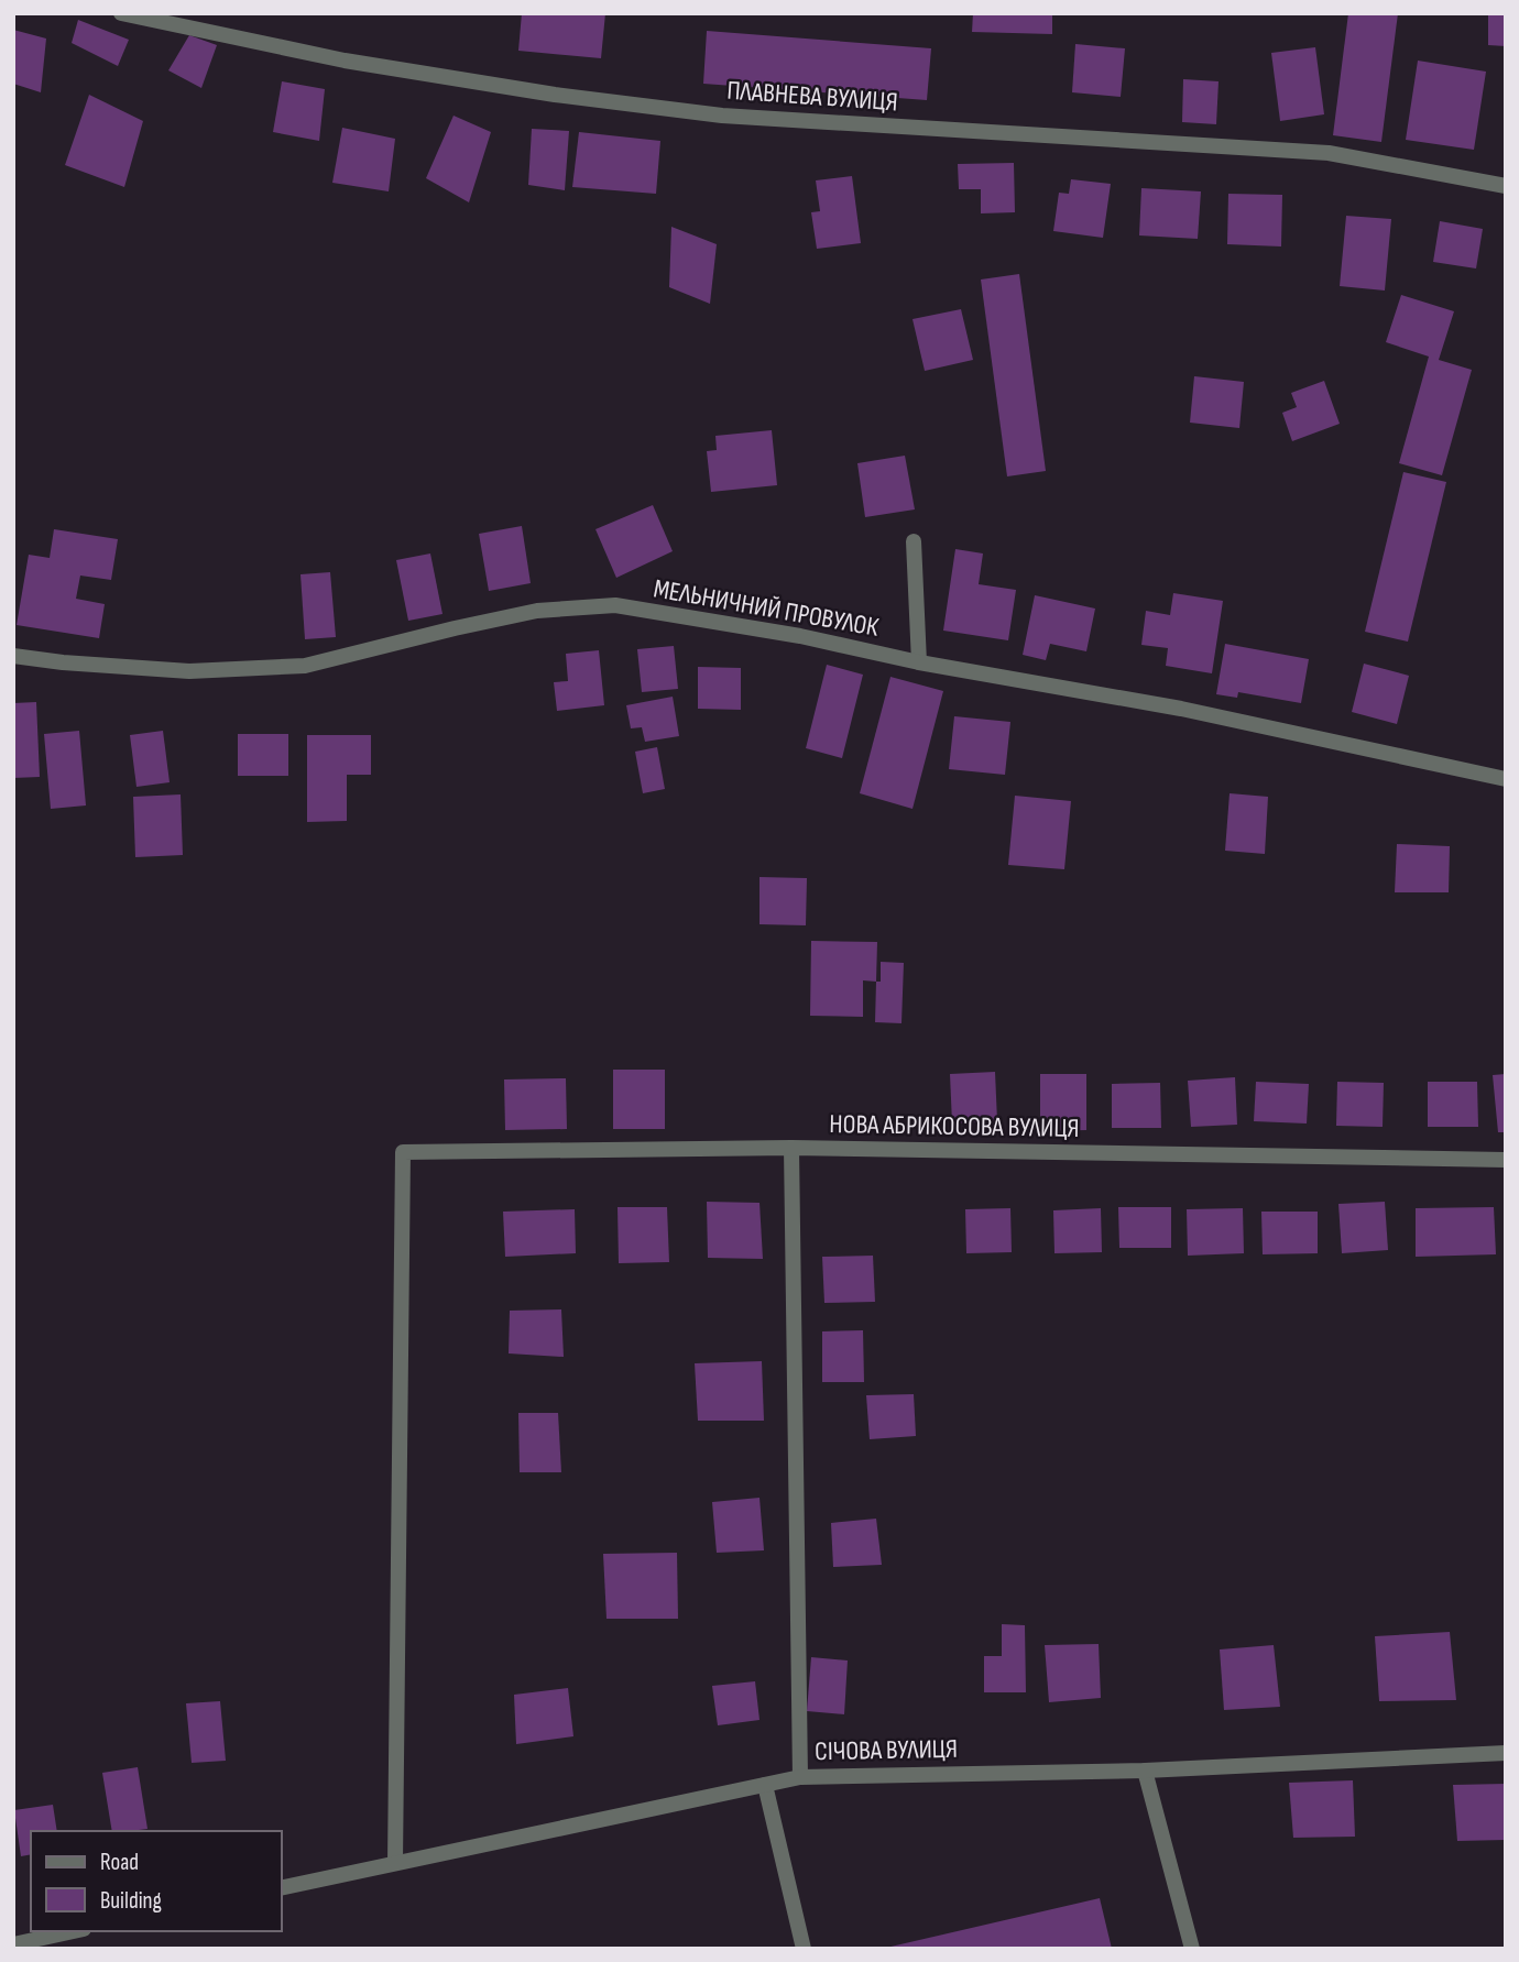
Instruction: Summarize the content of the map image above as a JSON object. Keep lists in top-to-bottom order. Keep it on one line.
{"streets":{"street":["ПЛАВНЕВА ВУЛИЦЯ","МЕЛЬНИЧНИЙ ПРОВУЛОК","НОВА АБРИКОСОВА ВУЛИЦЯ","СІЧОВА ВУЛИЦЯ"]},"crossings":[["НОВА АБРИКОСОВА ВУЛИЦЯ","СІЧОВА ВУЛИЦЯ"]],"legend":["Road","Building"]}
